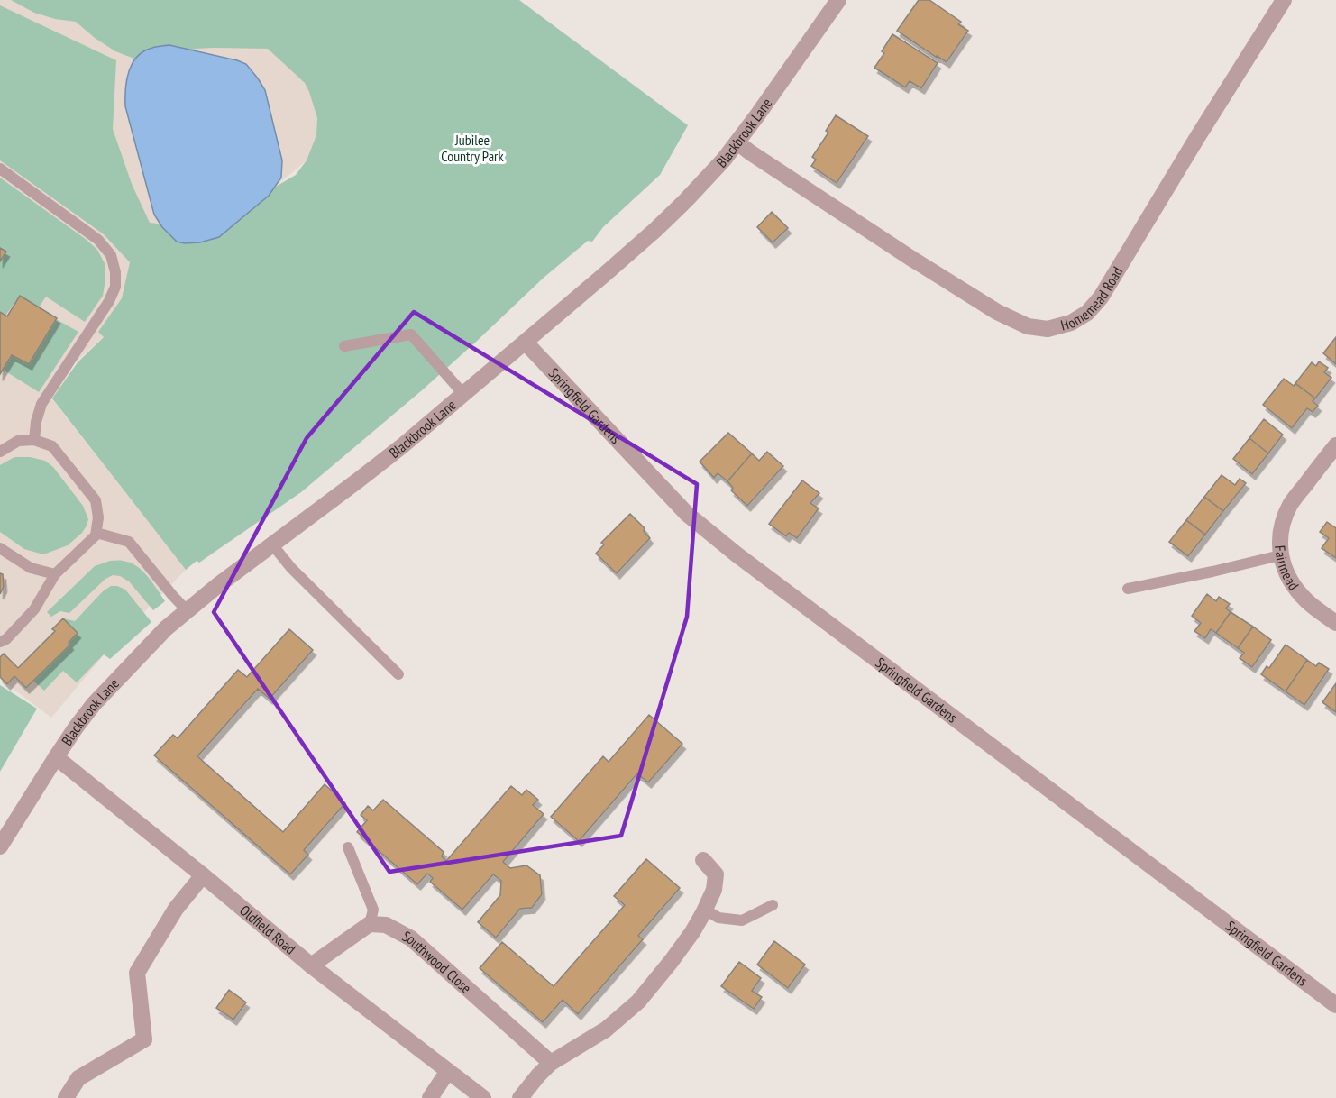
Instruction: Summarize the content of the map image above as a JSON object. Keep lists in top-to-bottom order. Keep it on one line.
{"streets":{"street":["Blackbrook Lane","Homemead Road","Springfield Gardens","Fairmead","Oldfield Road","Southwood Close"]},"crossings":[["Blackbrook Lane","Homemead Road"],["Blackbrook Lane","Springfield Gardens"],["Blackbrook Lane","Oldfield Road"]],"parks":["Jubilee Country Park"]}
